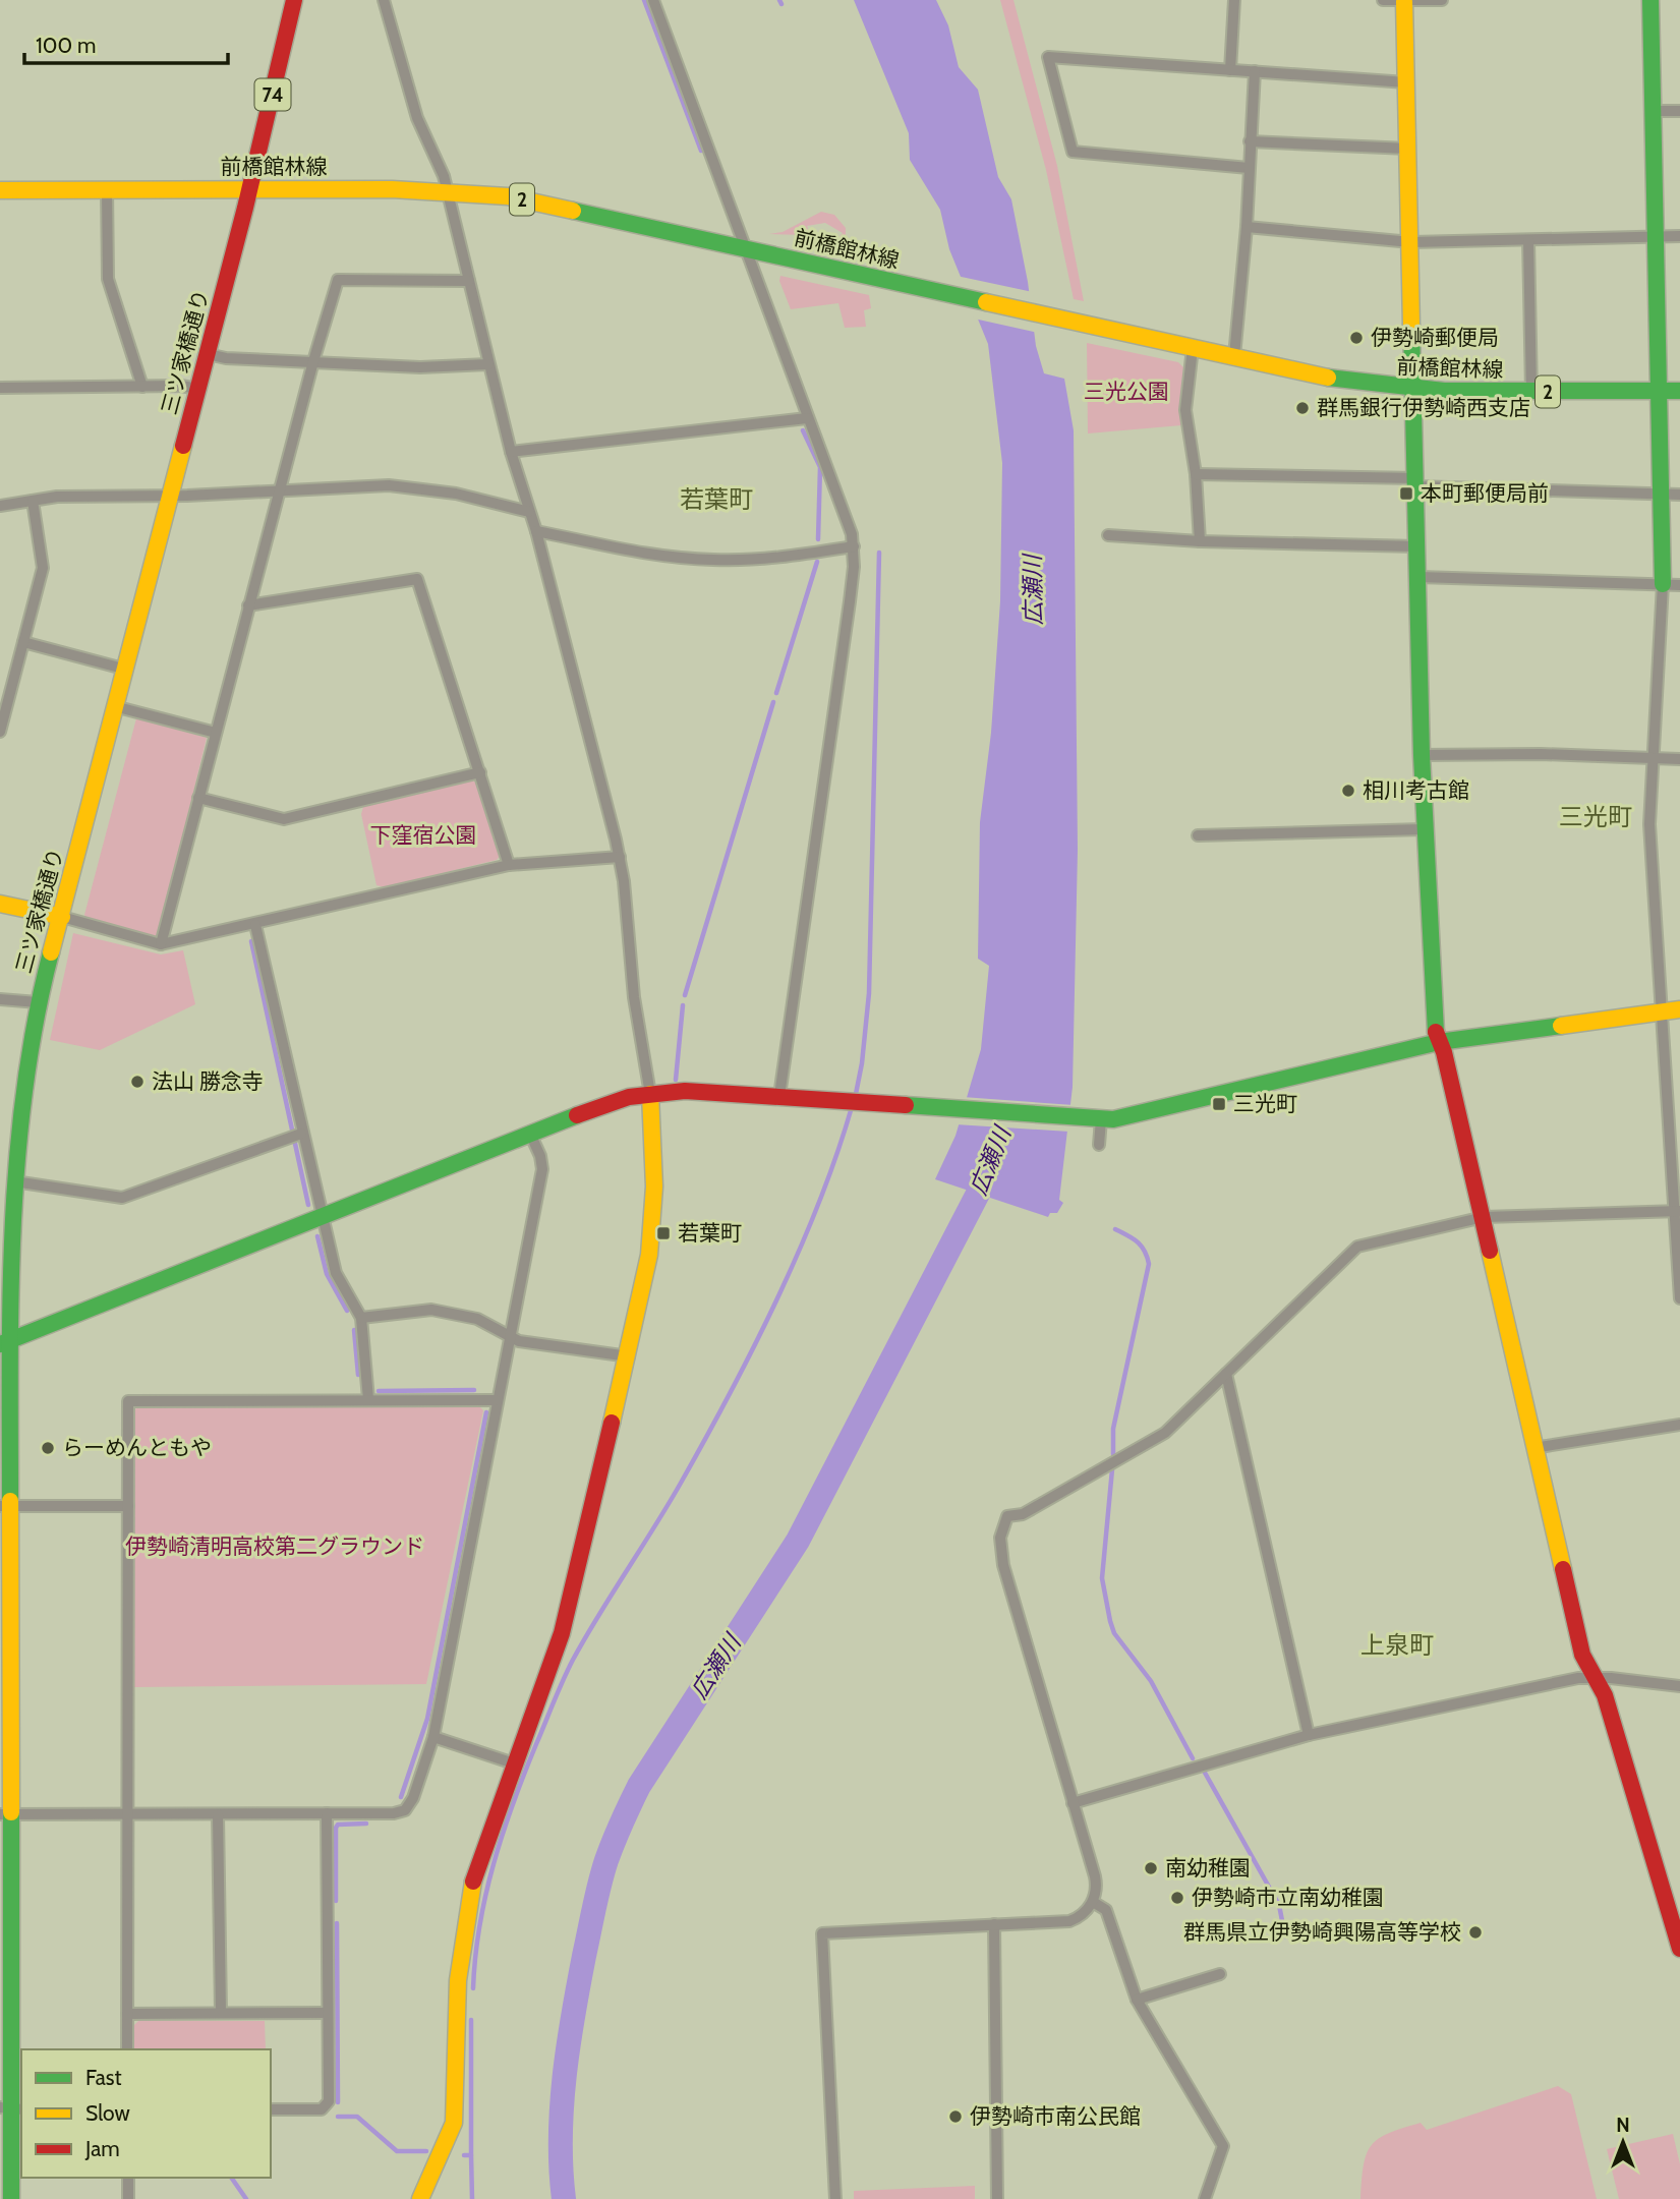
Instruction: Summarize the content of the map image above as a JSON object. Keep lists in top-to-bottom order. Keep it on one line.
{"streets":{"street":["74","前橋館林線","2","三ツ家橋通り"]},"crossings":[["前橋館林線","三ツ家橋通り"]],"districts":["若葉町","三光町","上泉町"],"water":["広瀬川"],"parks":["三光公園","下窪宿公園","伊勢崎清明高校第二グラウンド"],"places":{"other":["伊勢崎郵便局","群馬銀行伊勢崎西支店","相川考古館","法山 勝念寺","らーめんともや","南幼稚園","伊勢崎市立南幼稚園","群馬県立伊勢崎興陽高等学校","伊勢崎市南公民館"],"transit":["本町郵便局前","三光町","若葉町"]},"legend":["Fast","Slow","Jam"],"scale_bar":"100 m","north":"top"}
